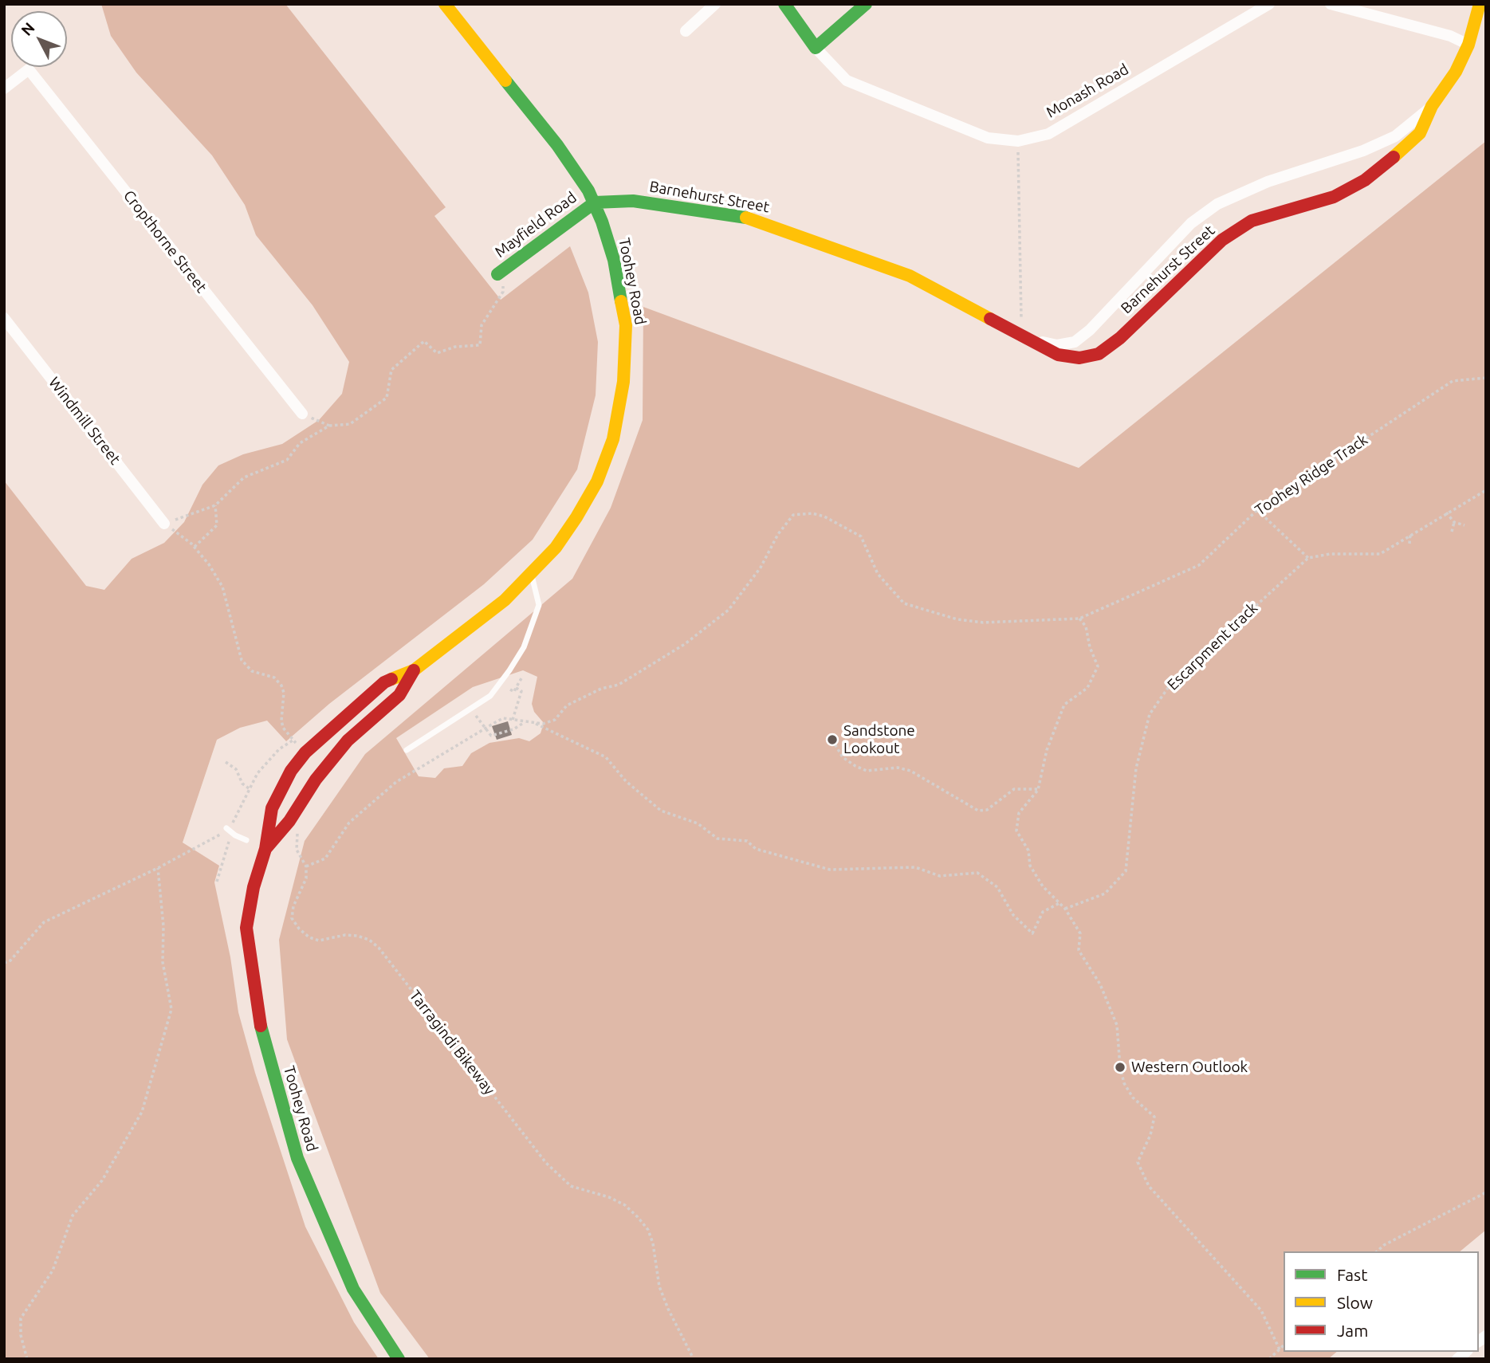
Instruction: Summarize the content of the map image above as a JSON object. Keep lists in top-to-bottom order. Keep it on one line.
{"streets":{"main road":["Monash Road","Barnehurst Street","Mayfield Road","Toohey Road"],"street":["Cropthorne Street","Windmill Street"],"path":["Toohey Ridge Track","Escarpment track","Tarragindi Bikeway"]},"crossings":[["Barnehurst Street","Mayfield Road"],["Barnehurst Street","Toohey Road"],["Mayfield Road","Toohey Road"]],"places":["Sandstone Lookout","Western Outlook"],"legend":["Fast","Slow","Jam"],"north":"top left"}
